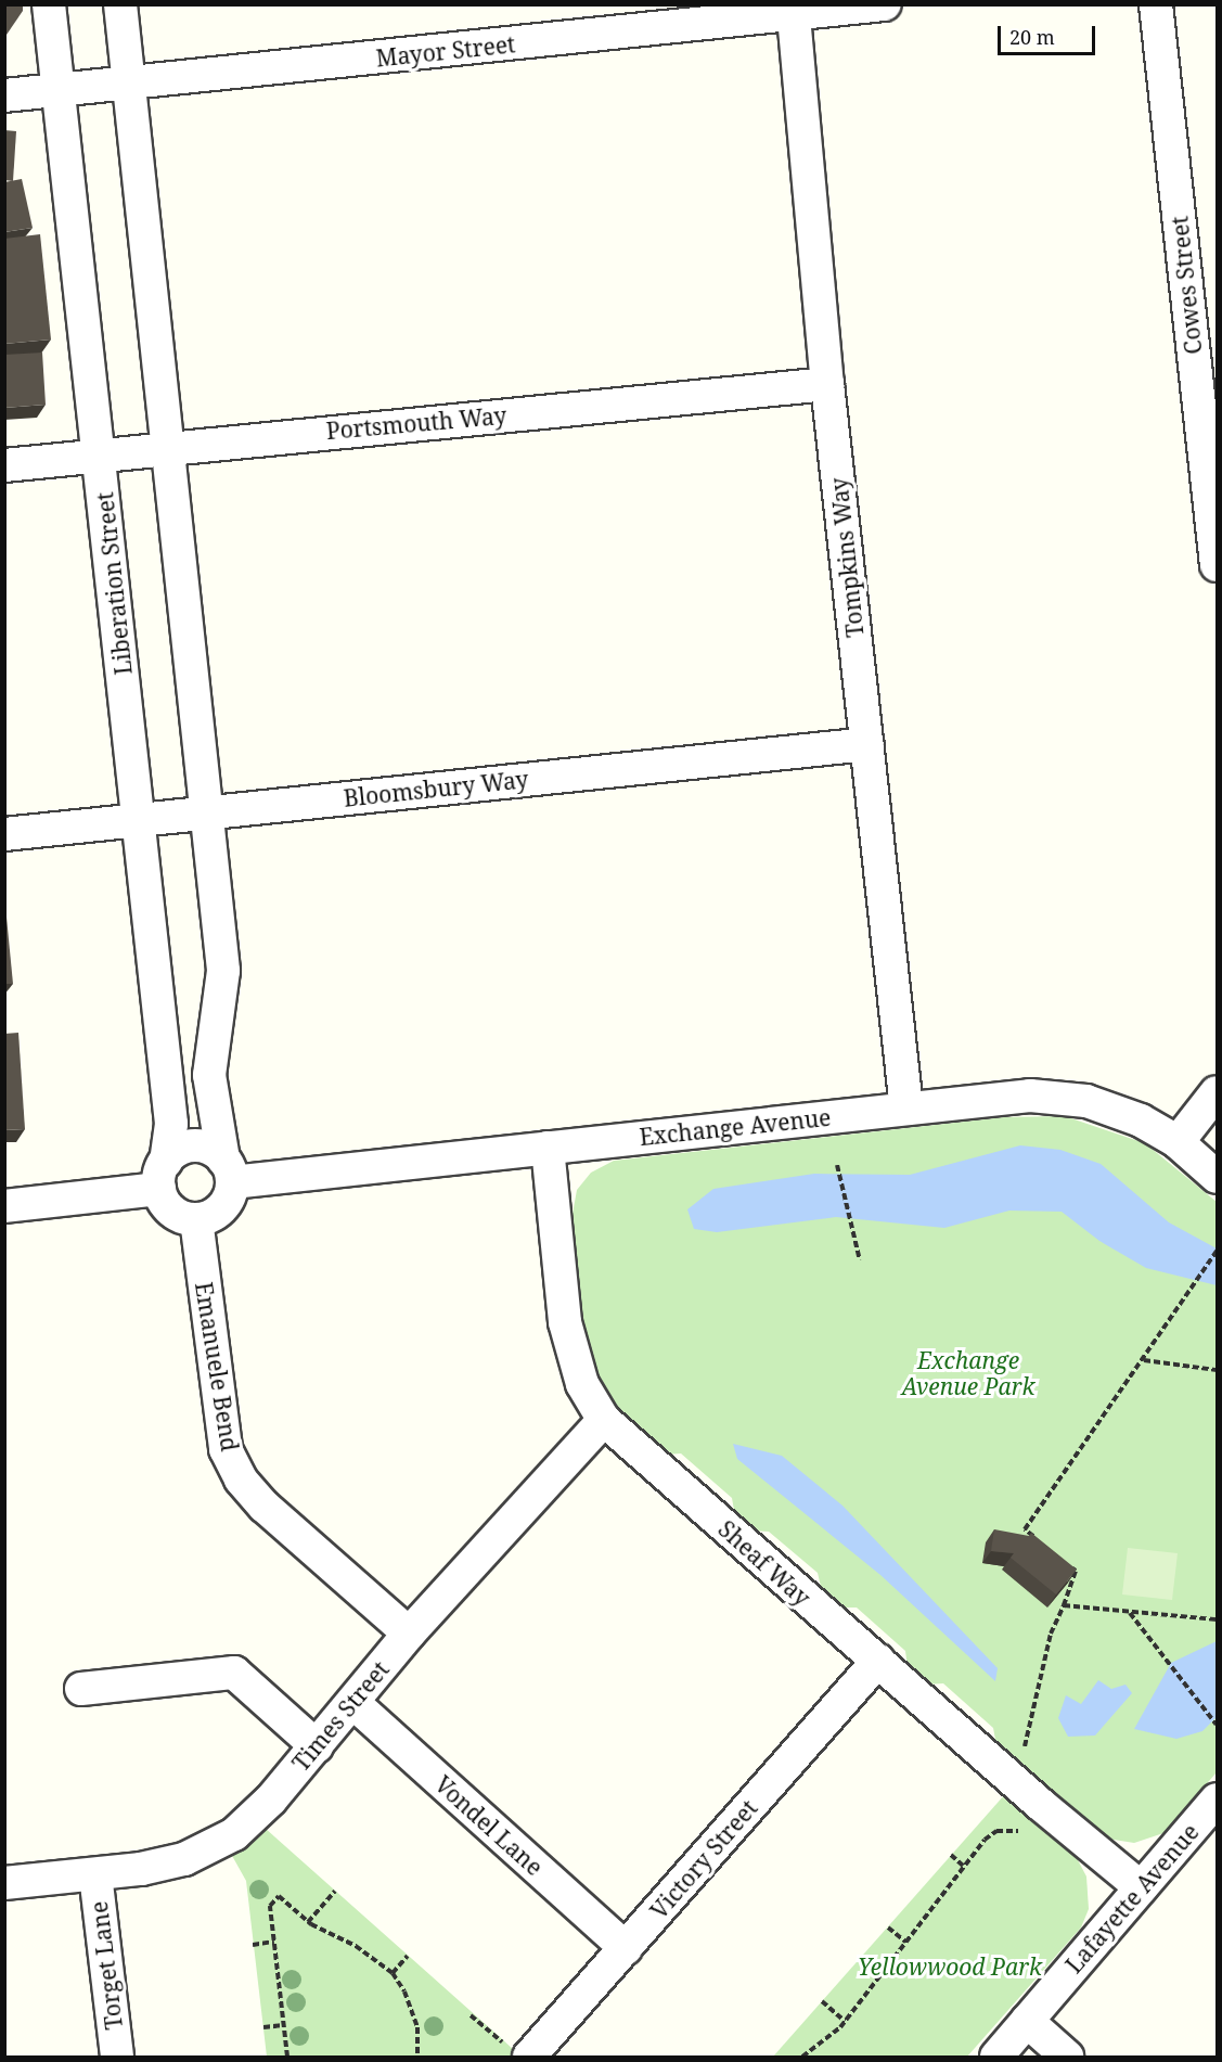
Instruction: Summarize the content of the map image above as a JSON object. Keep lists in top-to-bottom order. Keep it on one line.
{"streets":{"street":["Mayor Street","Cowes Street","Portsmouth Way","Tompkins Way","Liberation Street","Bloomsbury Way","Exchange Avenue","Emanuele Bend","Sheaf Way","Times Street","Vondel Lane","Victory Street","Lafayette Avenue","Torget Lane"]},"crossings":[["Mayor Street","Tompkins Way"],["Mayor Street","Liberation Street"],["Portsmouth Way","Tompkins Way"],["Portsmouth Way","Liberation Street"],["Tompkins Way","Bloomsbury Way"],["Tompkins Way","Exchange Avenue"],["Liberation Street","Bloomsbury Way"],["Liberation Street","Exchange Avenue"],["Liberation Street","Emanuele Bend"],["Exchange Avenue","Emanuele Bend"],["Exchange Avenue","Sheaf Way"],["Emanuele Bend","Times Street"],["Sheaf Way","Times Street"],["Sheaf Way","Victory Street"],["Sheaf Way","Lafayette Avenue"],["Times Street","Vondel Lane"],["Times Street","Torget Lane"],["Vondel Lane","Victory Street"]],"parks":["Exchange Avenue Park","Yellowwood Park"],"scale_bar":"20 m"}
